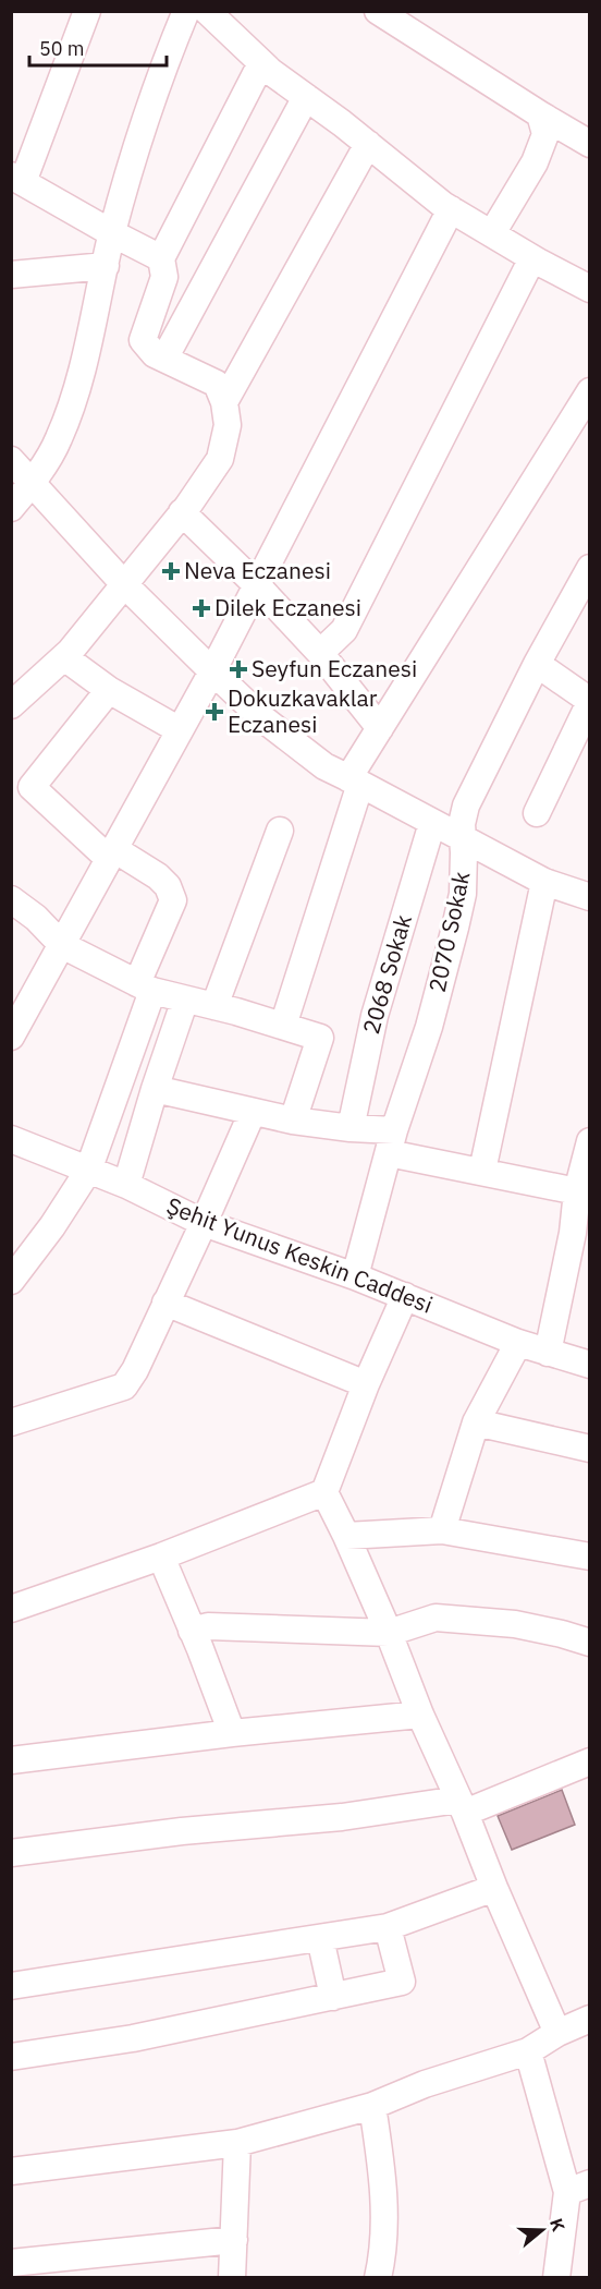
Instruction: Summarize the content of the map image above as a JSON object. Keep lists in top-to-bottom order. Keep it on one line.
{"streets":{"street":["2070 Sokak","2068 Sokak","Şehit Yunus Keskin Caddesi"]},"crossings":[["2070 Sokak","Şehit Yunus Keskin Caddesi"]],"places":{"health":["Neva Eczanesi","Dilek Eczanesi","Seyfun Eczanesi","Dokuzkavaklar Eczanesi"]},"scale_bar":"50 m","north":"right"}
